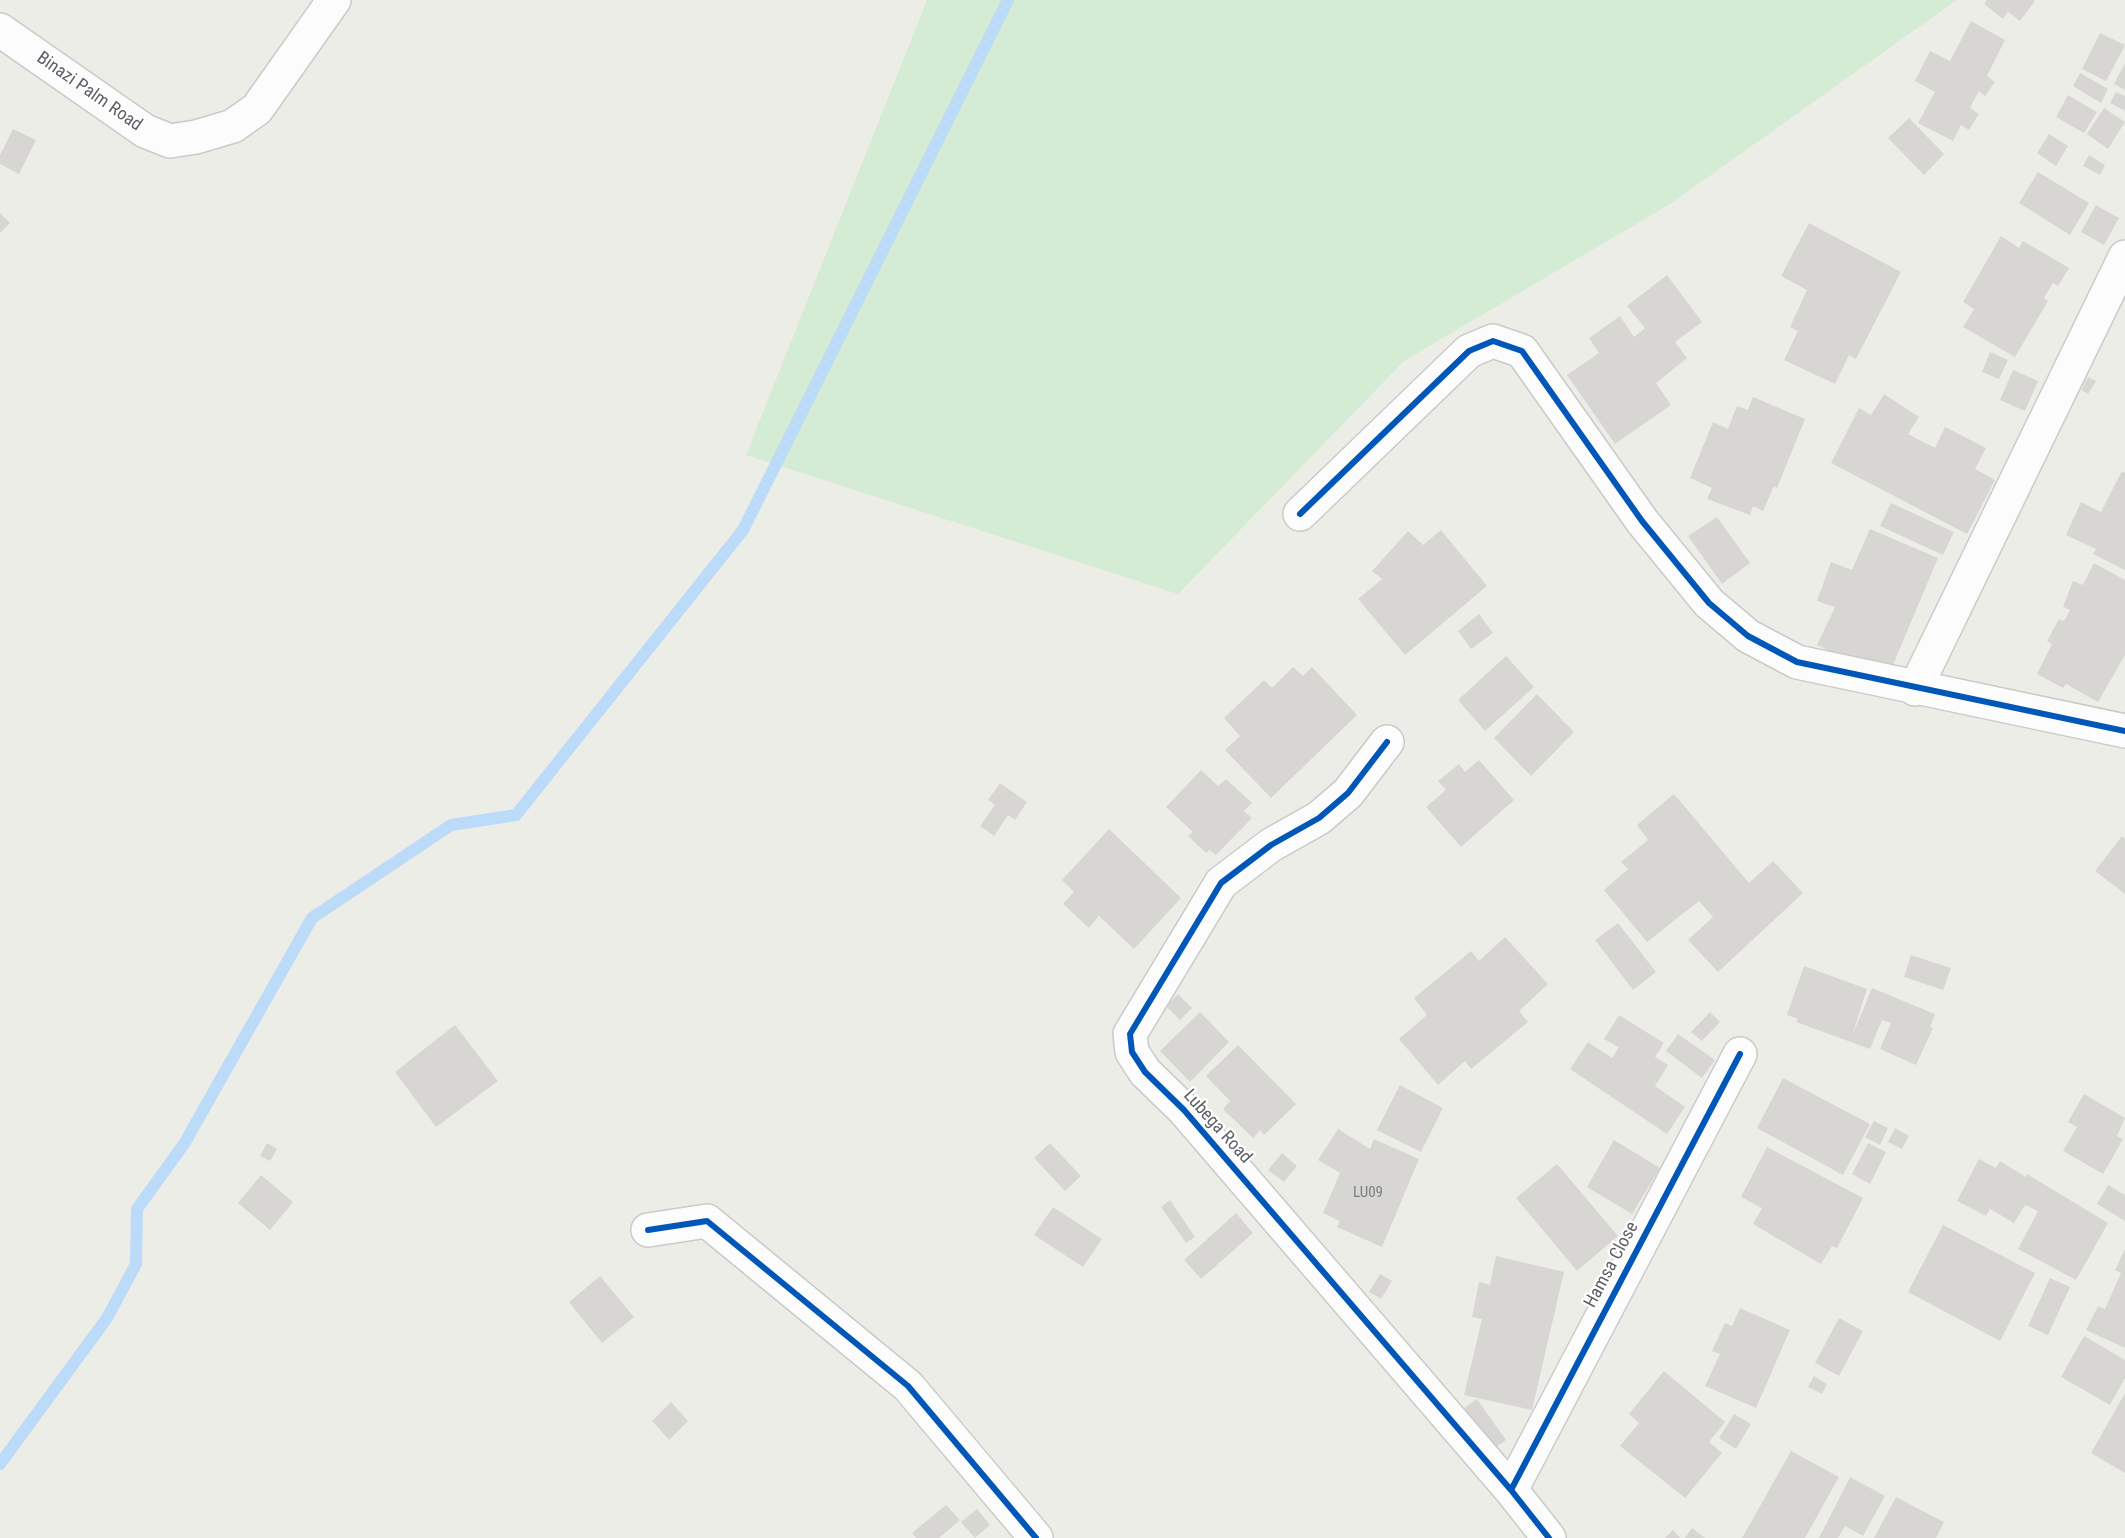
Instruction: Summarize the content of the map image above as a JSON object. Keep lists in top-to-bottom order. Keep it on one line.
{"streets":{"street":["Binazi Palm Road","Lubega Road","Hamsa Close"]},"crossings":[["Lubega Road","Hamsa Close"]],"house_numbers":["LU09"]}
